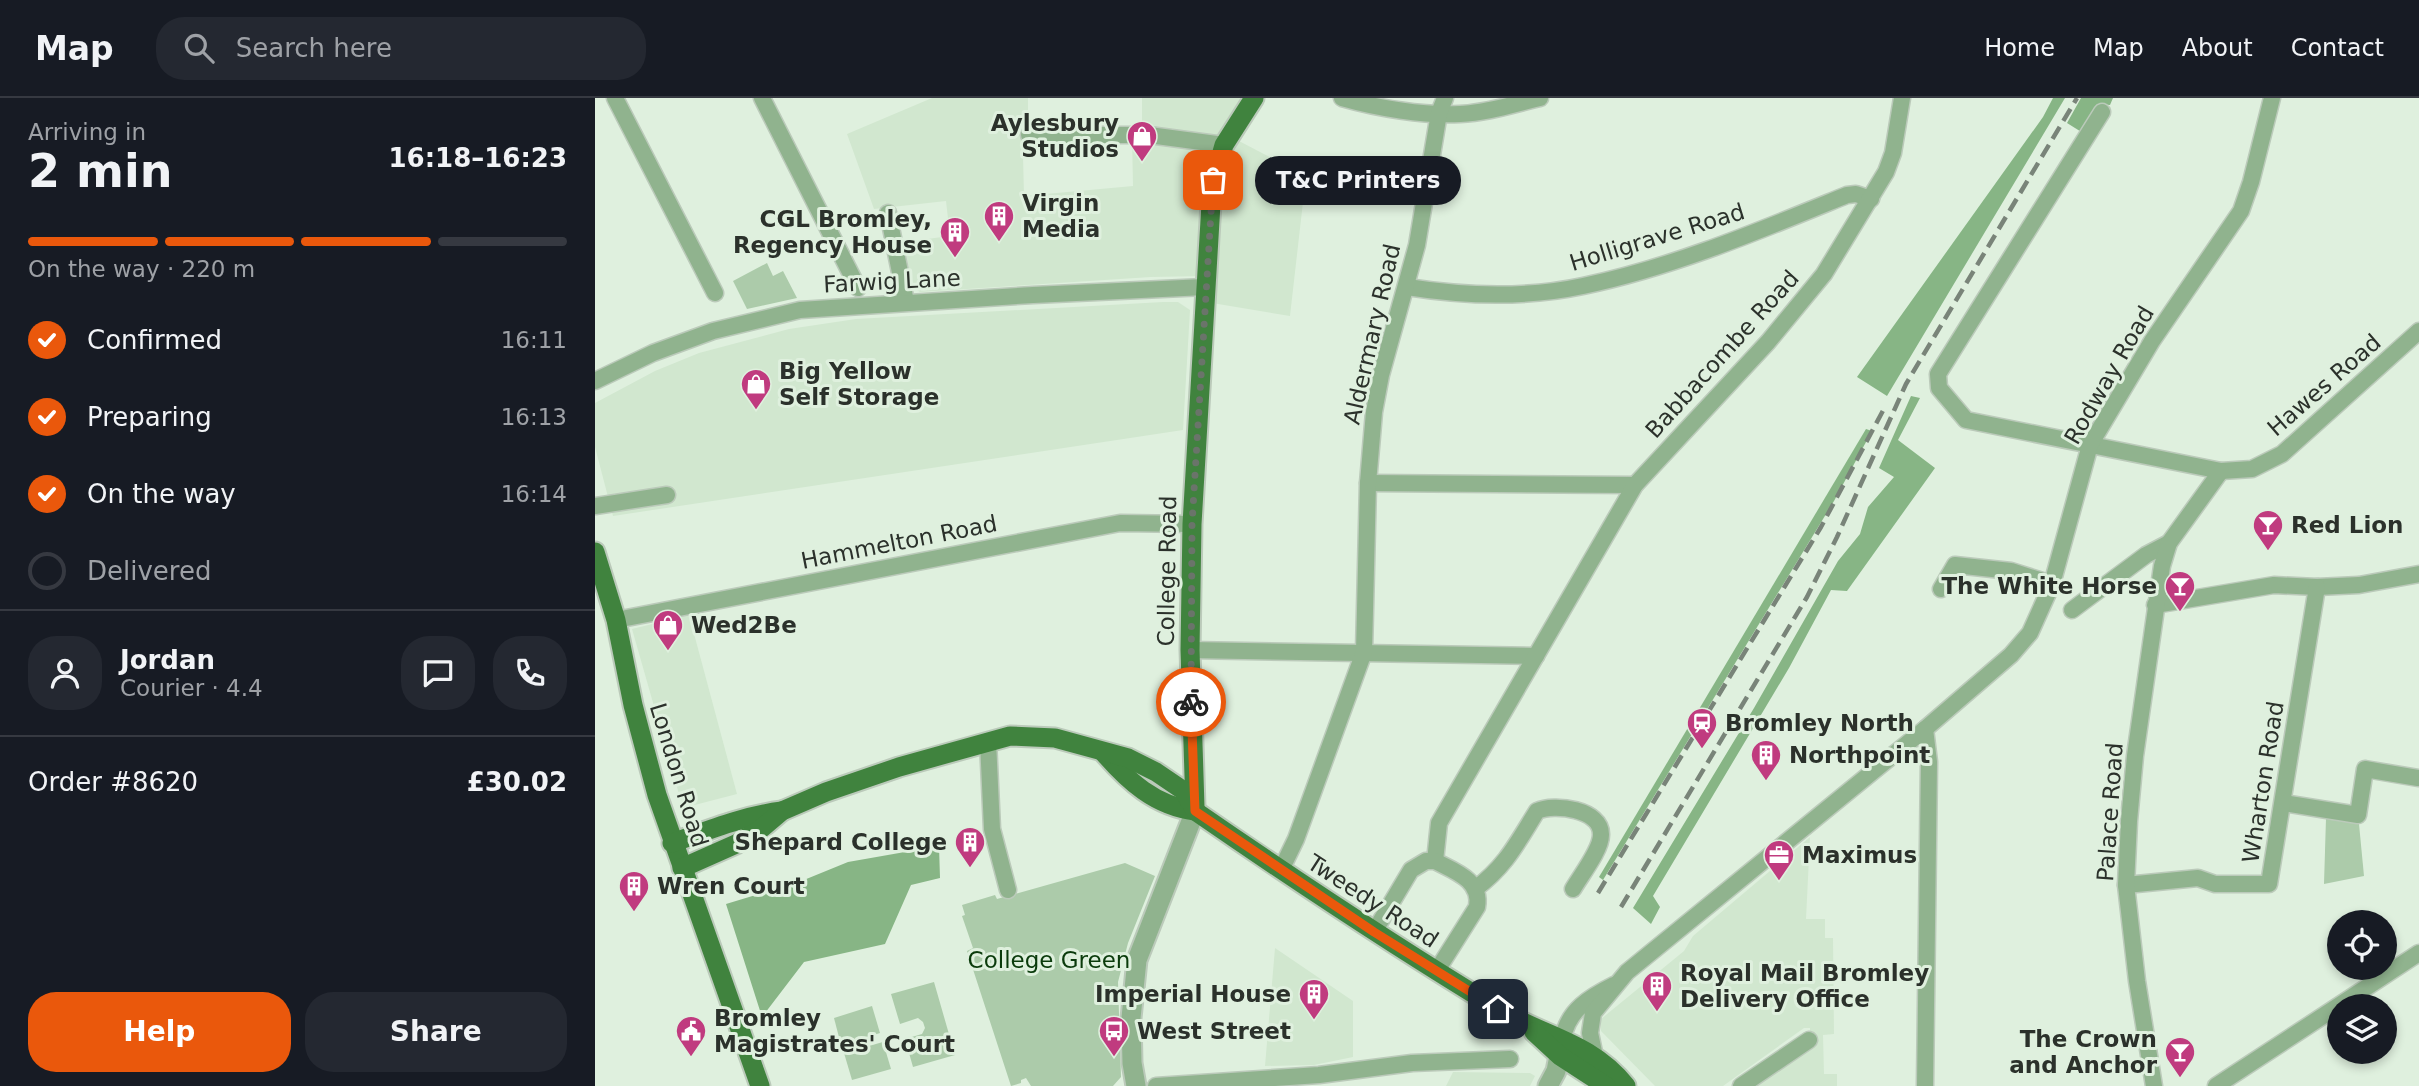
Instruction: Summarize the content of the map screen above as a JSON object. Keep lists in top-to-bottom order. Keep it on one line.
{"streets":{"main road":["College Road","London Road","Tweedy Road"],"street":["Holligrave Road","Farwig Lane","Aldermary Road","Babbacombe Road","Rodway Road","Hawes Road","Hammelton Road","Wharton Road","Palace Road"]},"crossings":[["Holligrave Road","Aldermary Road"],["Holligrave Road","Babbacombe Road"],["Farwig Lane","College Road"],["Aldermary Road","Tweedy Road"],["Rodway Road","Hawes Road"],["Hammelton Road","College Road"],["Hammelton Road","London Road"],["College Road","Tweedy Road"],["London Road","Tweedy Road"],["Wharton Road","Palace Road"]],"parks":["College Green"],"places":{"shop":["Aylesbury Studios","Big Yellow Self Storage","Wed2Be"],"other":["T&C Printers"],"building":["Virgin Media","CGL Bromley, Regency House","Northpoint","Shepard College","Wren Court","Royal Mail Bromley Delivery Office","Imperial House"],"bar":["Red Lion","The White Horse","The Crown and Anchor"],"station":["Bromley North"],"office":["Maximus"],"public building":["Bromley Magistrates' Court"],"bus stop":["West Street"]},"page":{"header":"Map","search":"Search here","nav":["Home","Map","About","Contact"],"heading":["2 min","Arriving in","16:18–16:23"],"panel":["Jordan","Courier · 4.4","Order #8620","£30.02"],"bubble":"T&C Printers","bar":"On the way · 220 m","list":[["Confirmed","16:11"],["Preparing","16:13"],["On the way","16:14"],"Delivered"],"buttons":["Help","Share"]}}
